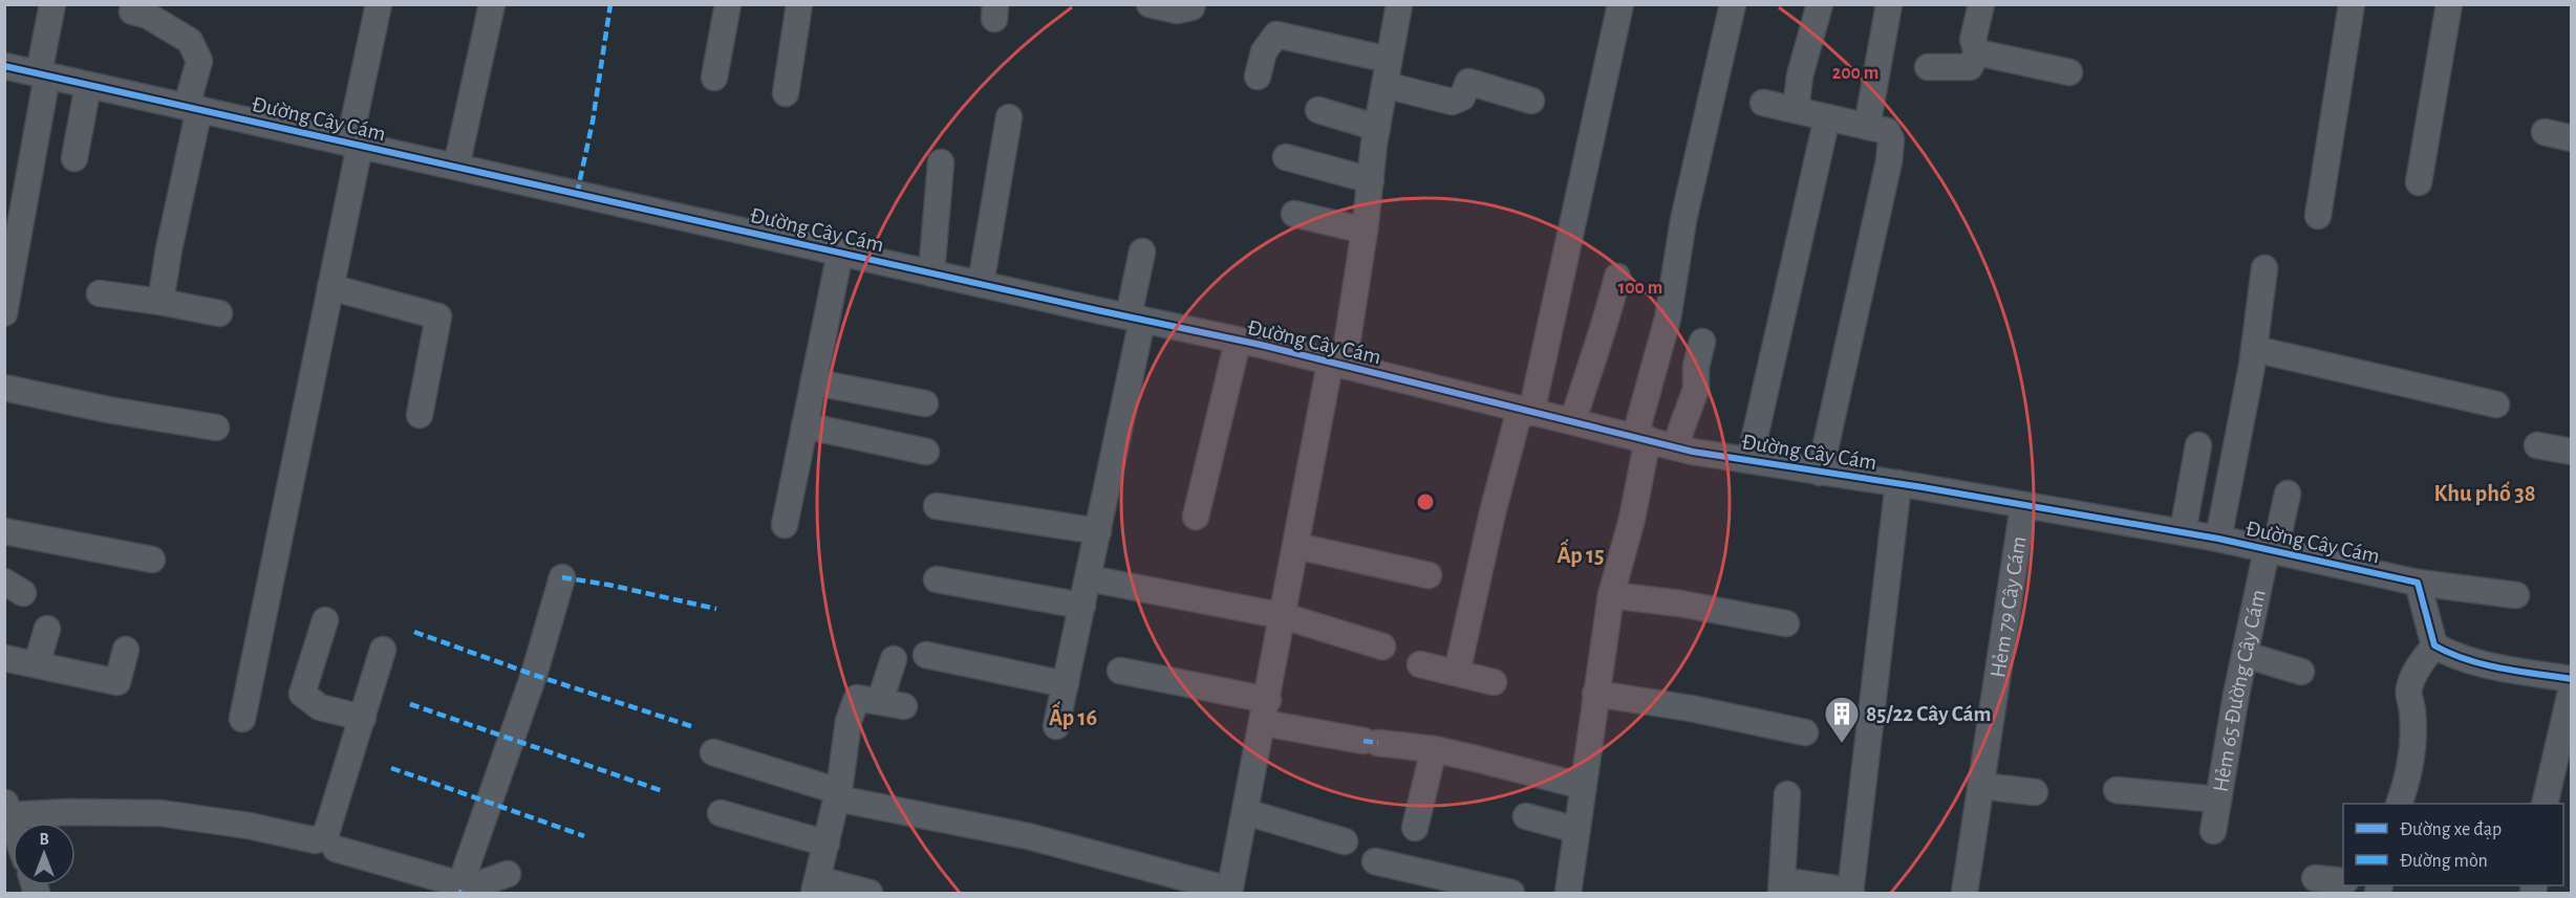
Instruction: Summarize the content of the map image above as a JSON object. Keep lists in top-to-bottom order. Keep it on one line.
{"streets":{"street":["Đường Cây Cám","Hẻm 79 Cây Cám","Hẻm 65 Đường Cây Cám"]},"crossings":[["Đường Cây Cám","Hẻm 79 Cây Cám"],["Đường Cây Cám","Hẻm 65 Đường Cây Cám"]],"districts":["Khu phố 38","Ấp 15","Ấp 16"],"places":{"building":["85/22 Cây Cám"]},"legend":["Đường xe đạp","Đường mòn"],"north":"top","rings":["200 m","100 m"]}
